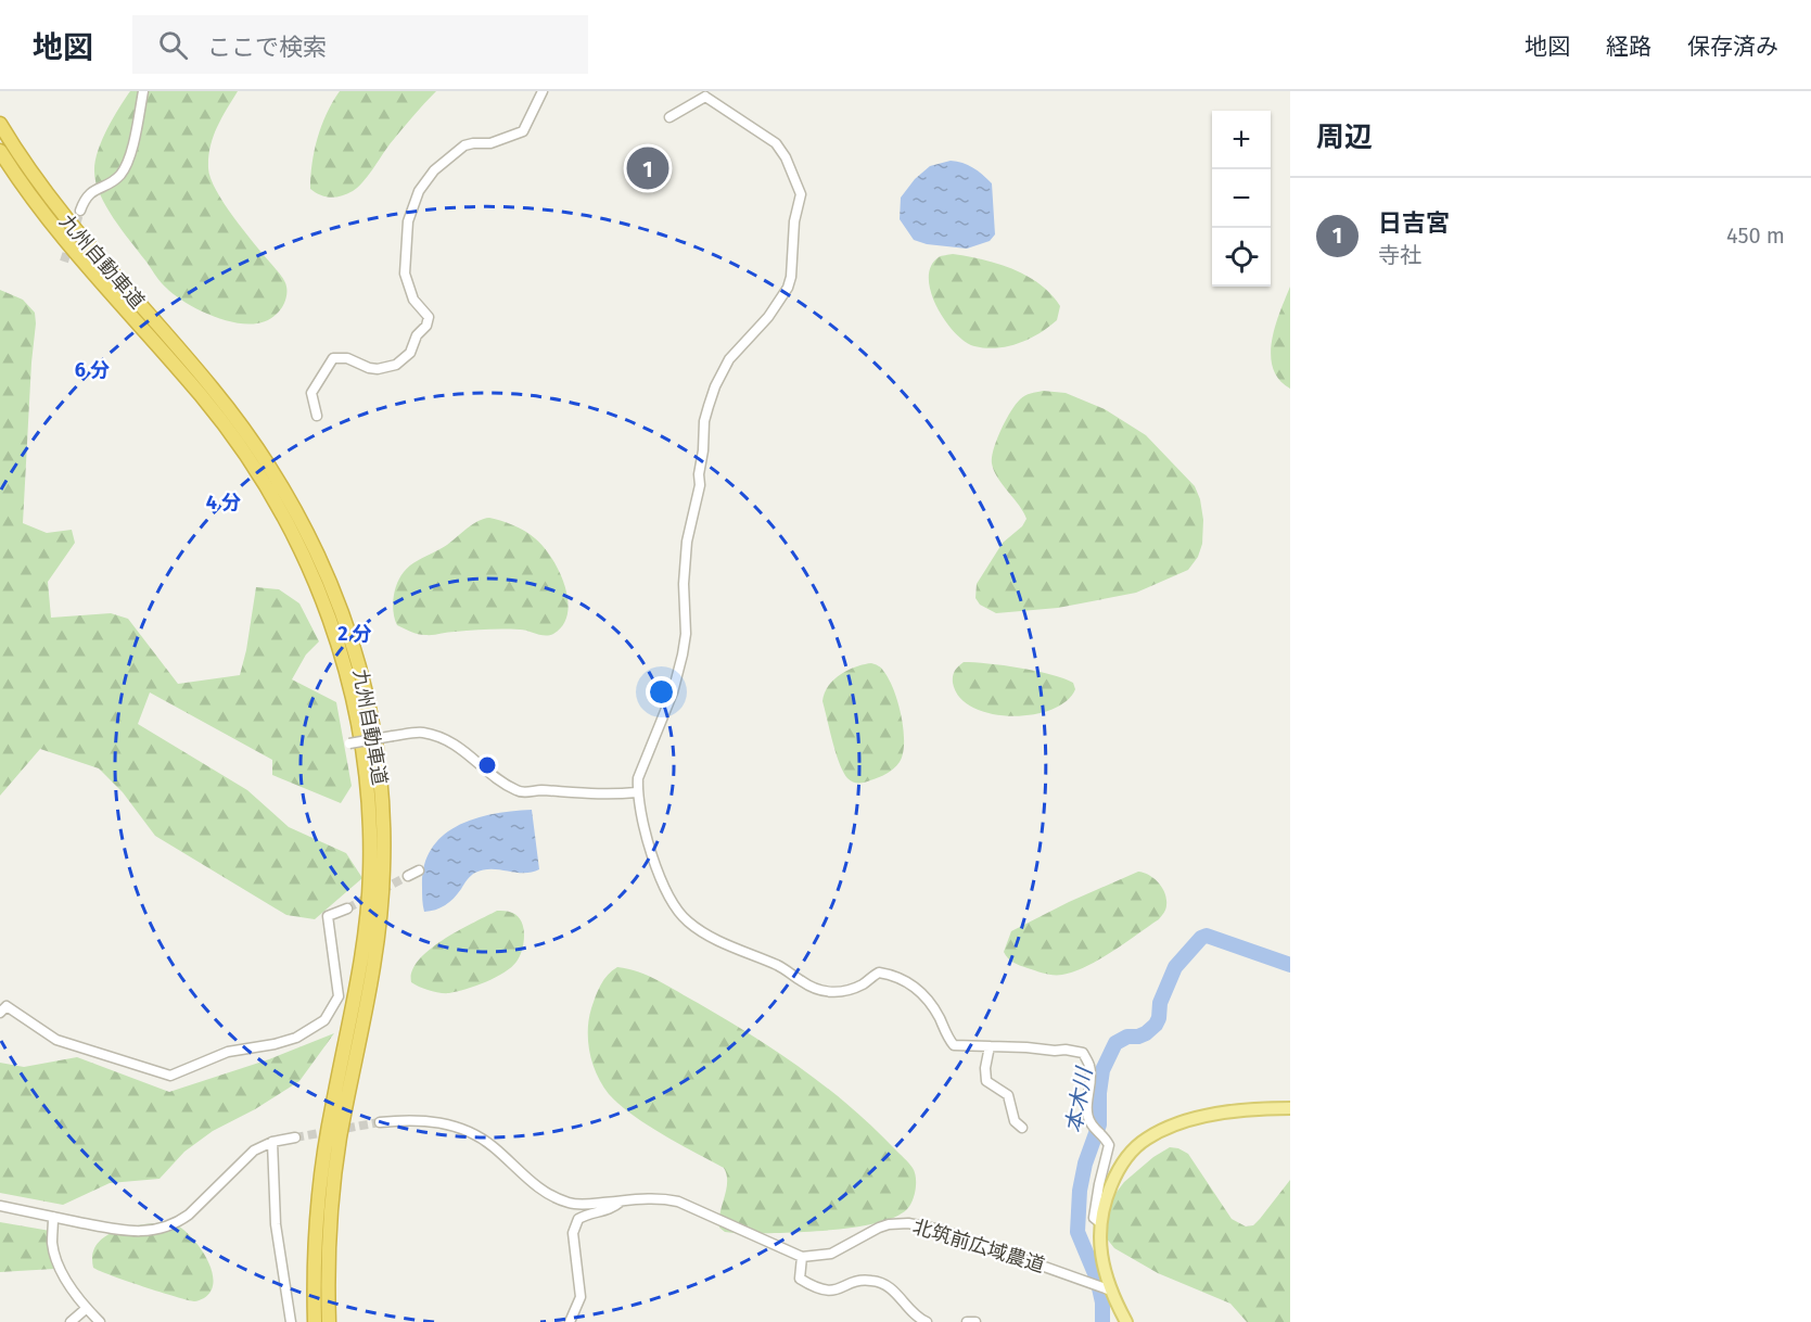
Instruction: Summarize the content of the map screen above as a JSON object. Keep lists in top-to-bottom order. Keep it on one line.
{"streets":{"highway":["九州自動車道"],"street":["北筑前広域農道"]},"water":["本木川"],"page":{"header":"地図","search":"ここで検索","nav":["地図","経路","保存済み"],"heading":"周辺","map_buttons":["+","−"],"pins":"1","list":[{"mark":"1","name":"日吉宮","note":"寺社","value":"450 m"}]},"rings":["6 分","4 分","2 分"]}
